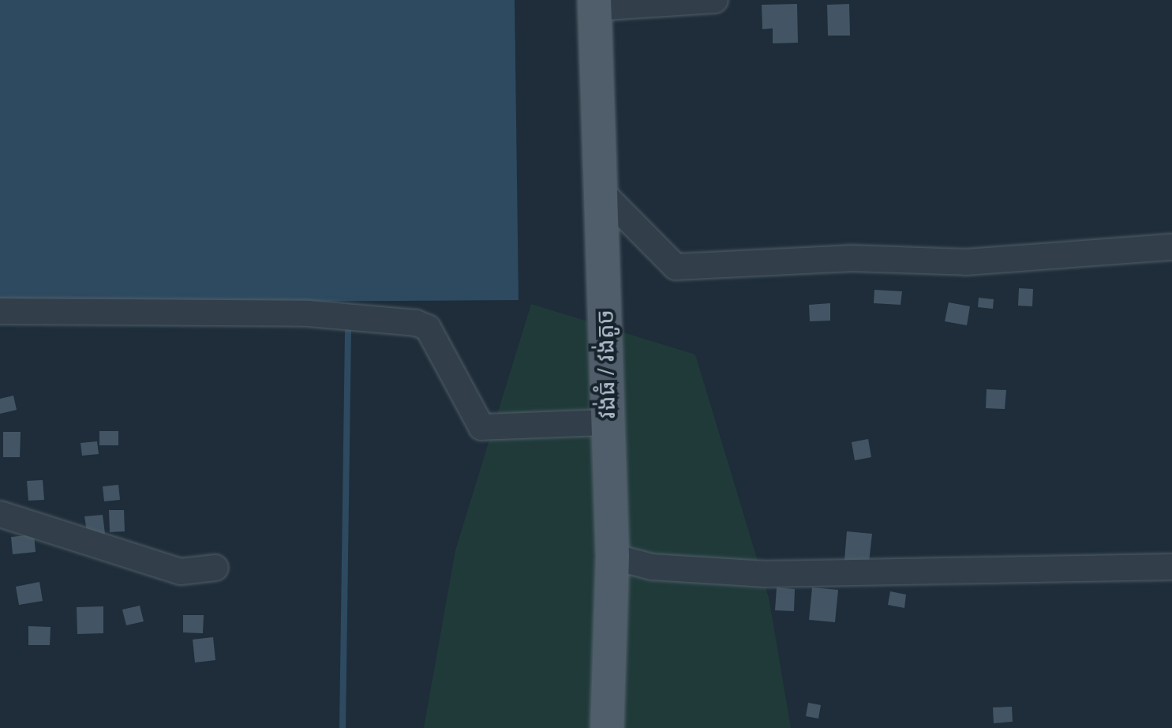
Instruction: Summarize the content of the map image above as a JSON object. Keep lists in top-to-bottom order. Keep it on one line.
{"streets":{"main road":["វង់ធំ / វង់តូច"]}}
